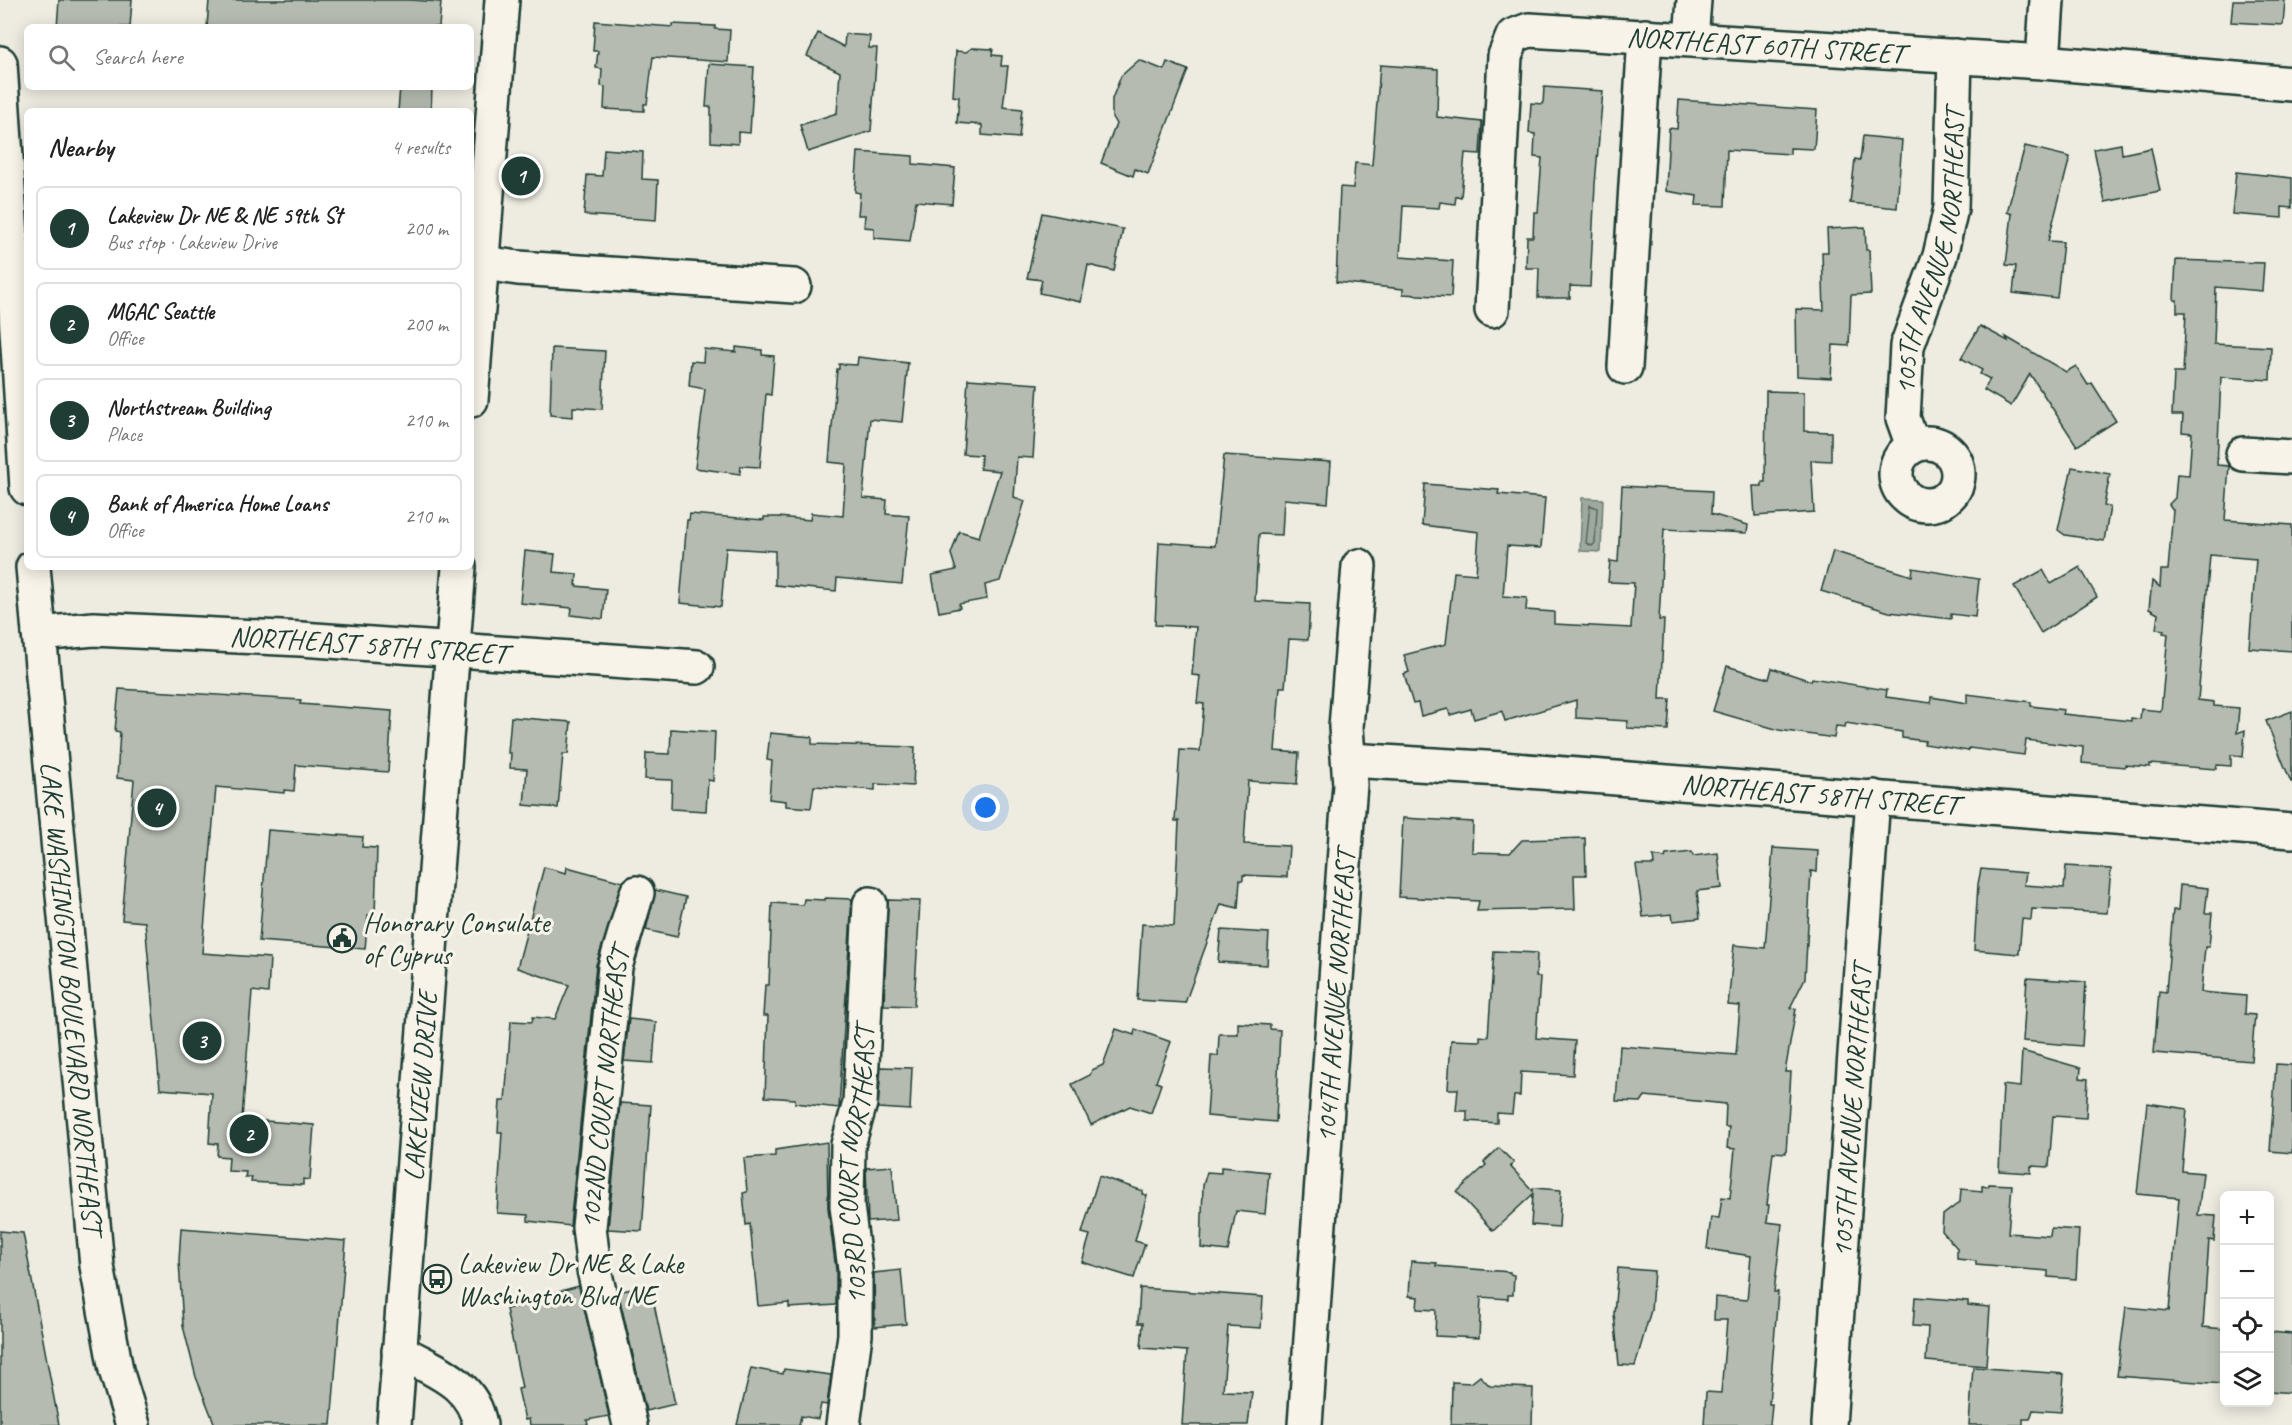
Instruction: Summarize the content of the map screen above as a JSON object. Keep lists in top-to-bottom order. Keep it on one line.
{"streets":{"street":["NORTHEAST 60TH STREET","105TH AVENUE NORTHEAST","NORTHEAST 58TH STREET","104TH AVENUE NORTHEAST","LAKE WASHINGTON BOULEVARD NORTHEAST","LAKEVIEW DRIVE","102ND COURT NORTHEAST","103RD COURT NORTHEAST"]},"crossings":[["NORTHEAST 60TH STREET","105TH AVENUE NORTHEAST"],["105TH AVENUE NORTHEAST","NORTHEAST 58TH STREET"],["NORTHEAST 58TH STREET","104TH AVENUE NORTHEAST"],["NORTHEAST 58TH STREET","LAKE WASHINGTON BOULEVARD NORTHEAST"],["NORTHEAST 58TH STREET","LAKEVIEW DRIVE"]],"places":{"public building":["Honorary Consulate of Cyprus"],"bus stop":["Lakeview Dr NE & Lake Washington Blvd NE"]},"page":{"search":"Search here","heading":["Nearby","4 results"],"pins":["1","4","3","2"],"list":[{"mark":"1","name":"Lakeview Dr NE & NE 59th St","note":"Bus stop · Lakeview Drive","value":"200 m"},{"mark":"2","name":"MGAC Seattle","note":"Office","value":"200 m"},{"mark":"3","name":"Northstream Building","note":"Place","value":"210 m"},{"mark":"4","name":"Bank of America Home Loans","note":"Office","value":"210 m"}],"map_buttons":["+","−"]}}
